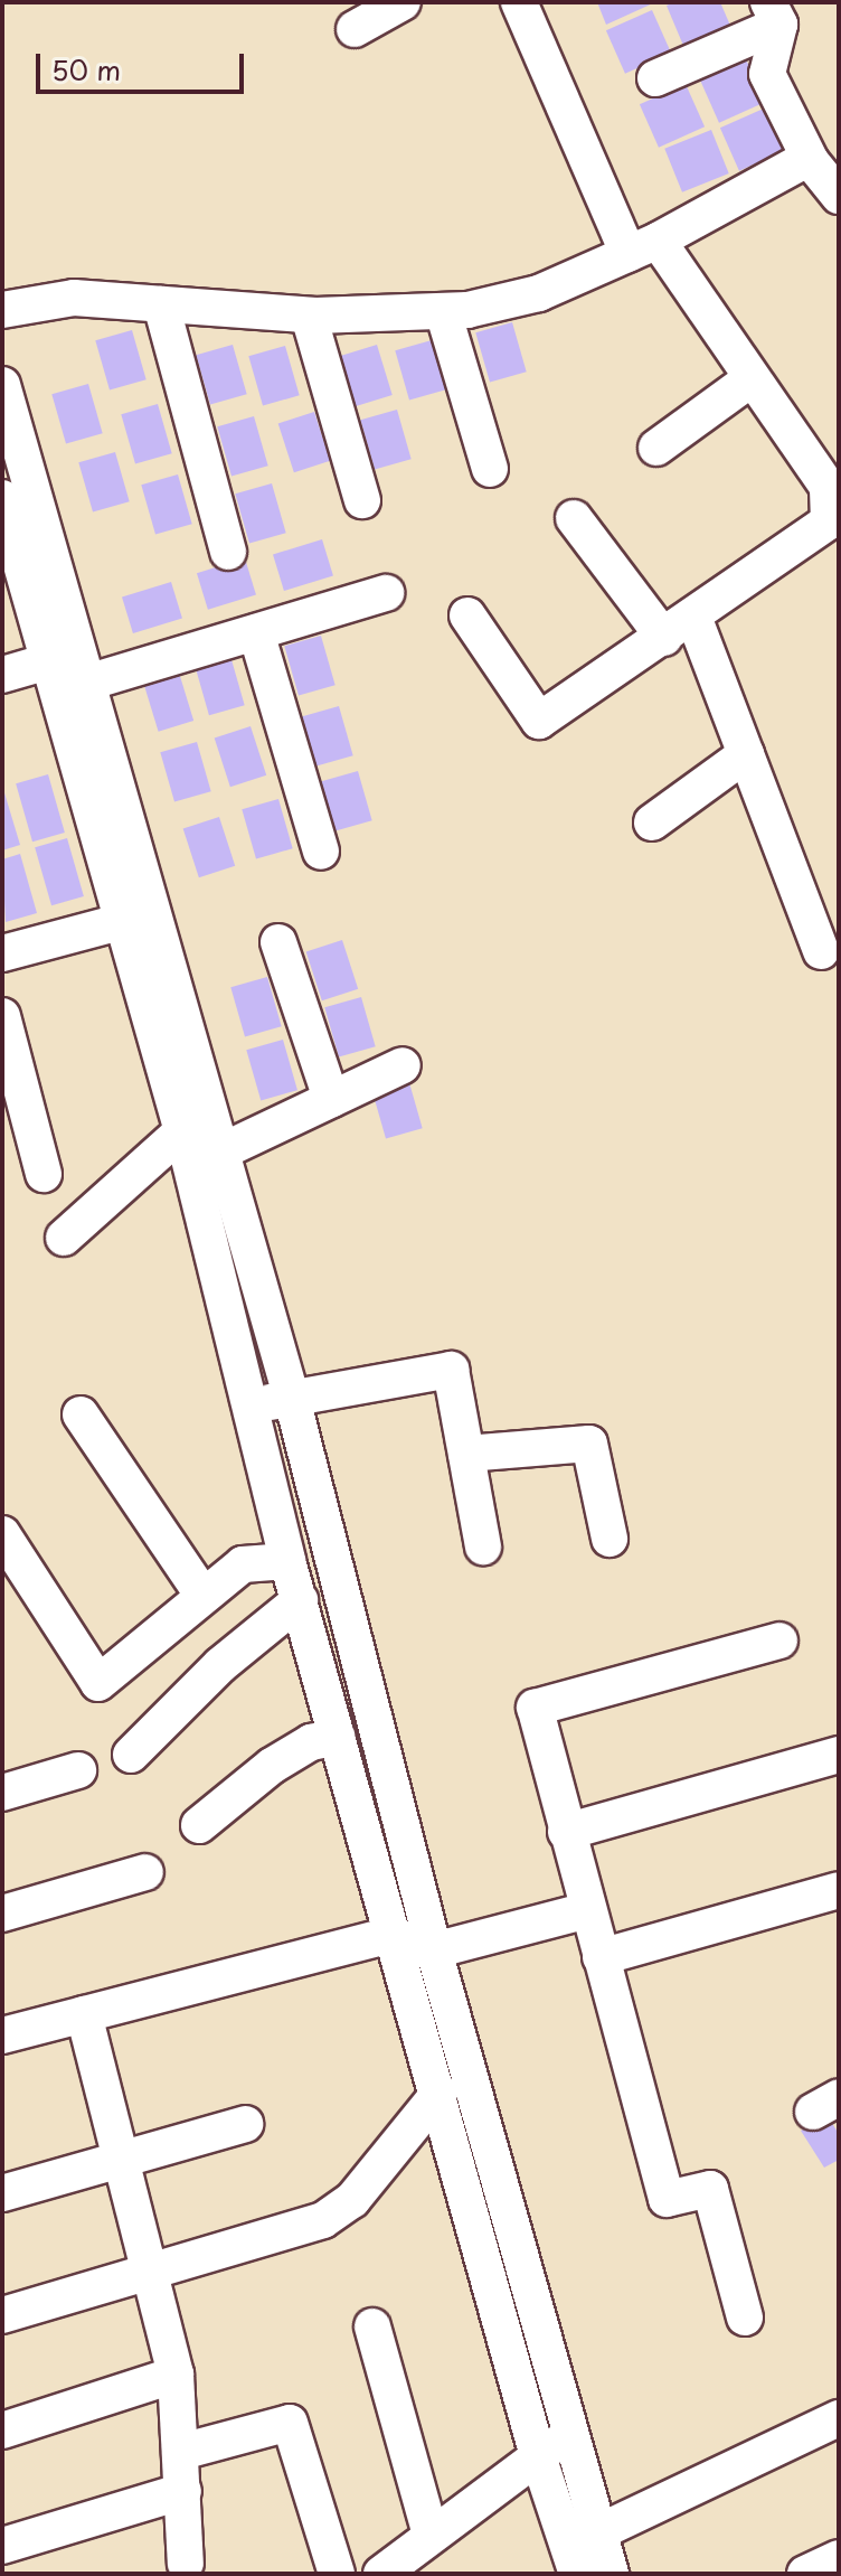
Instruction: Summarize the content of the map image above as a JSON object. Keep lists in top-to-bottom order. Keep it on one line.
{"scale_bar":"50 m"}
